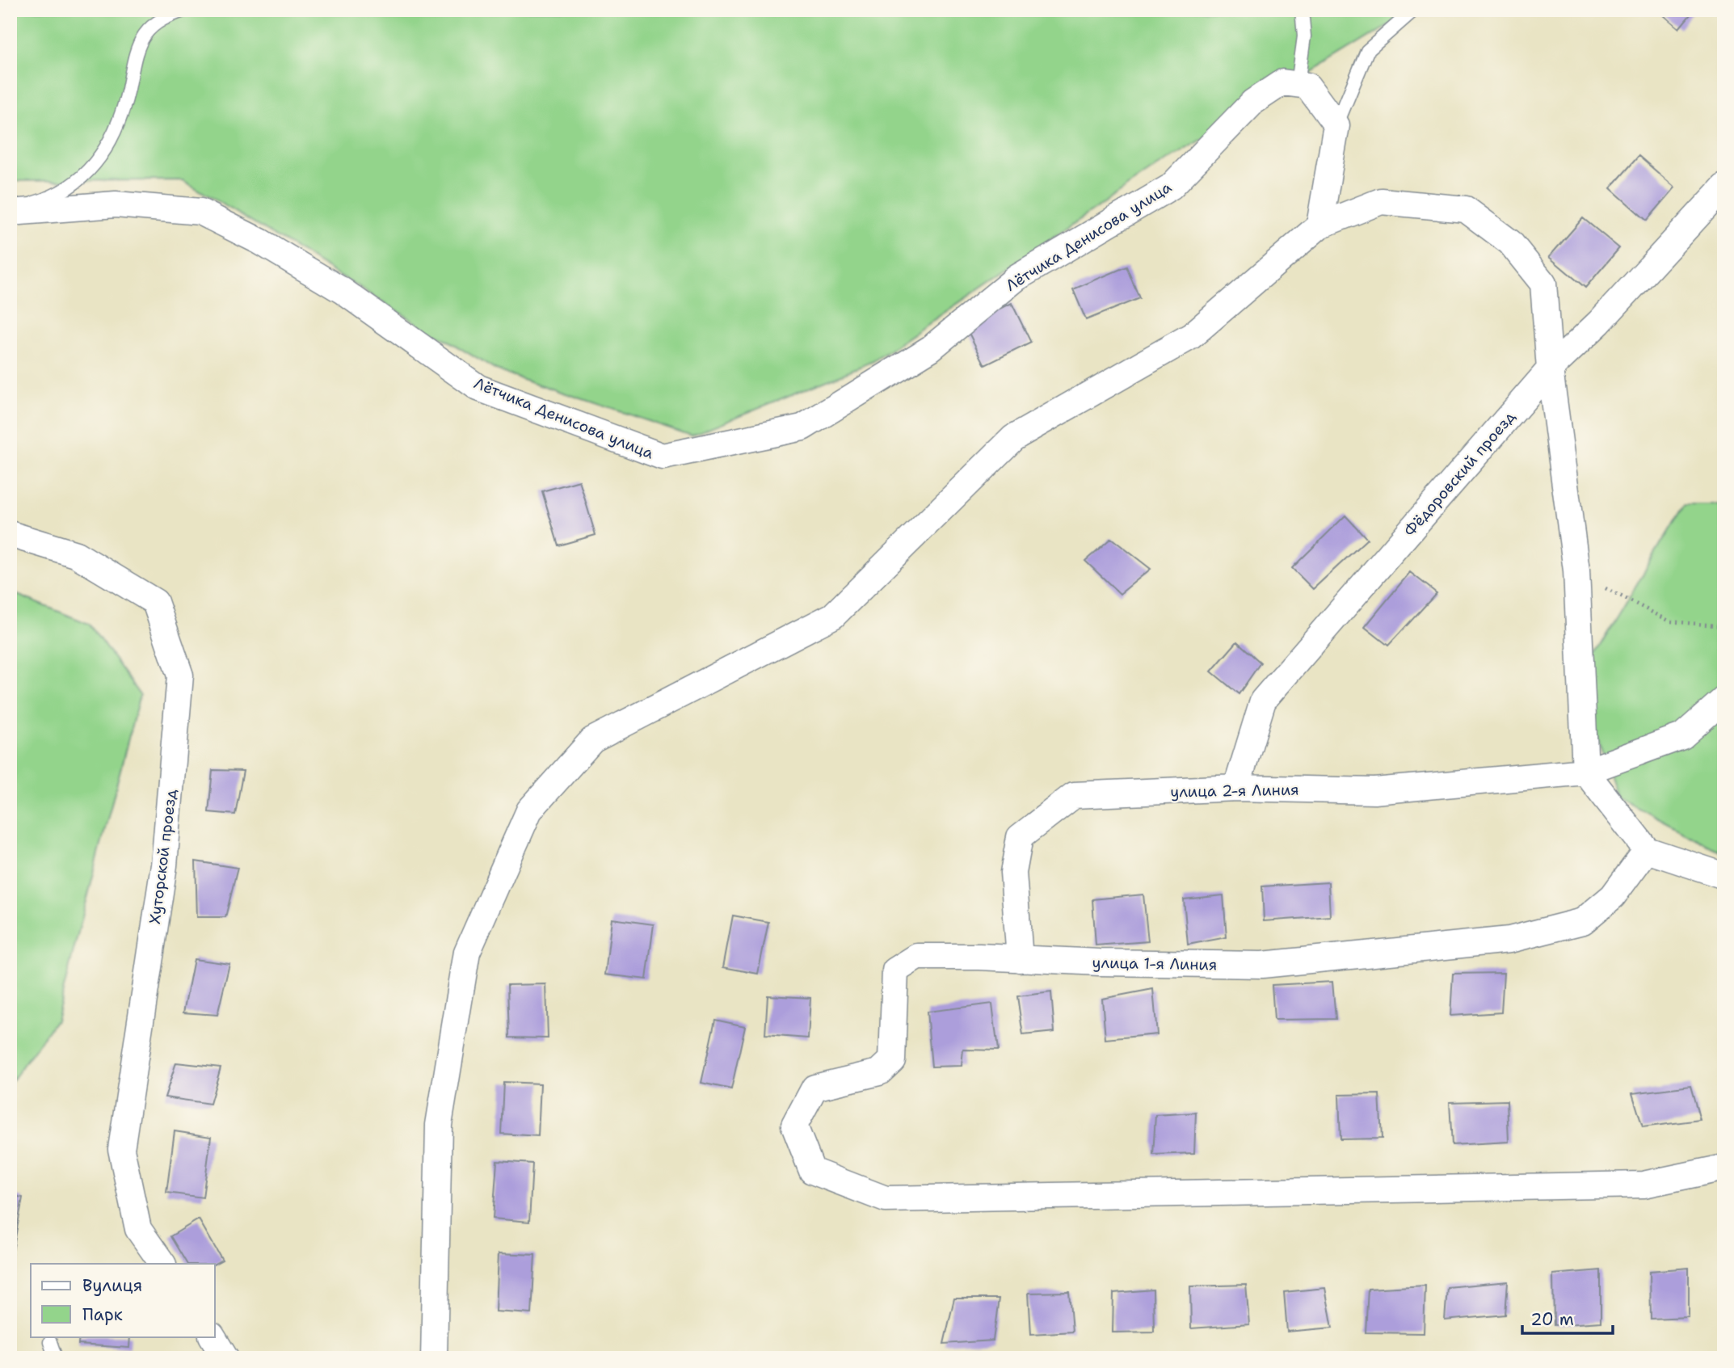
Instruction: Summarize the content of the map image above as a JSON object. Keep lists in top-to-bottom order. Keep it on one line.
{"streets":{"street":["Лётчика Денисова улица","Фёдоровский проезд","улица 2-я Линия","Хуторской проезд","улица 1-я Линия"]},"crossings":[["Фёдоровский проезд","улица 2-я Линия"],["улица 2-я Линия","улица 1-я Линия"]],"legend":["Вулиця","Парк"],"scale_bar":"20 m"}
